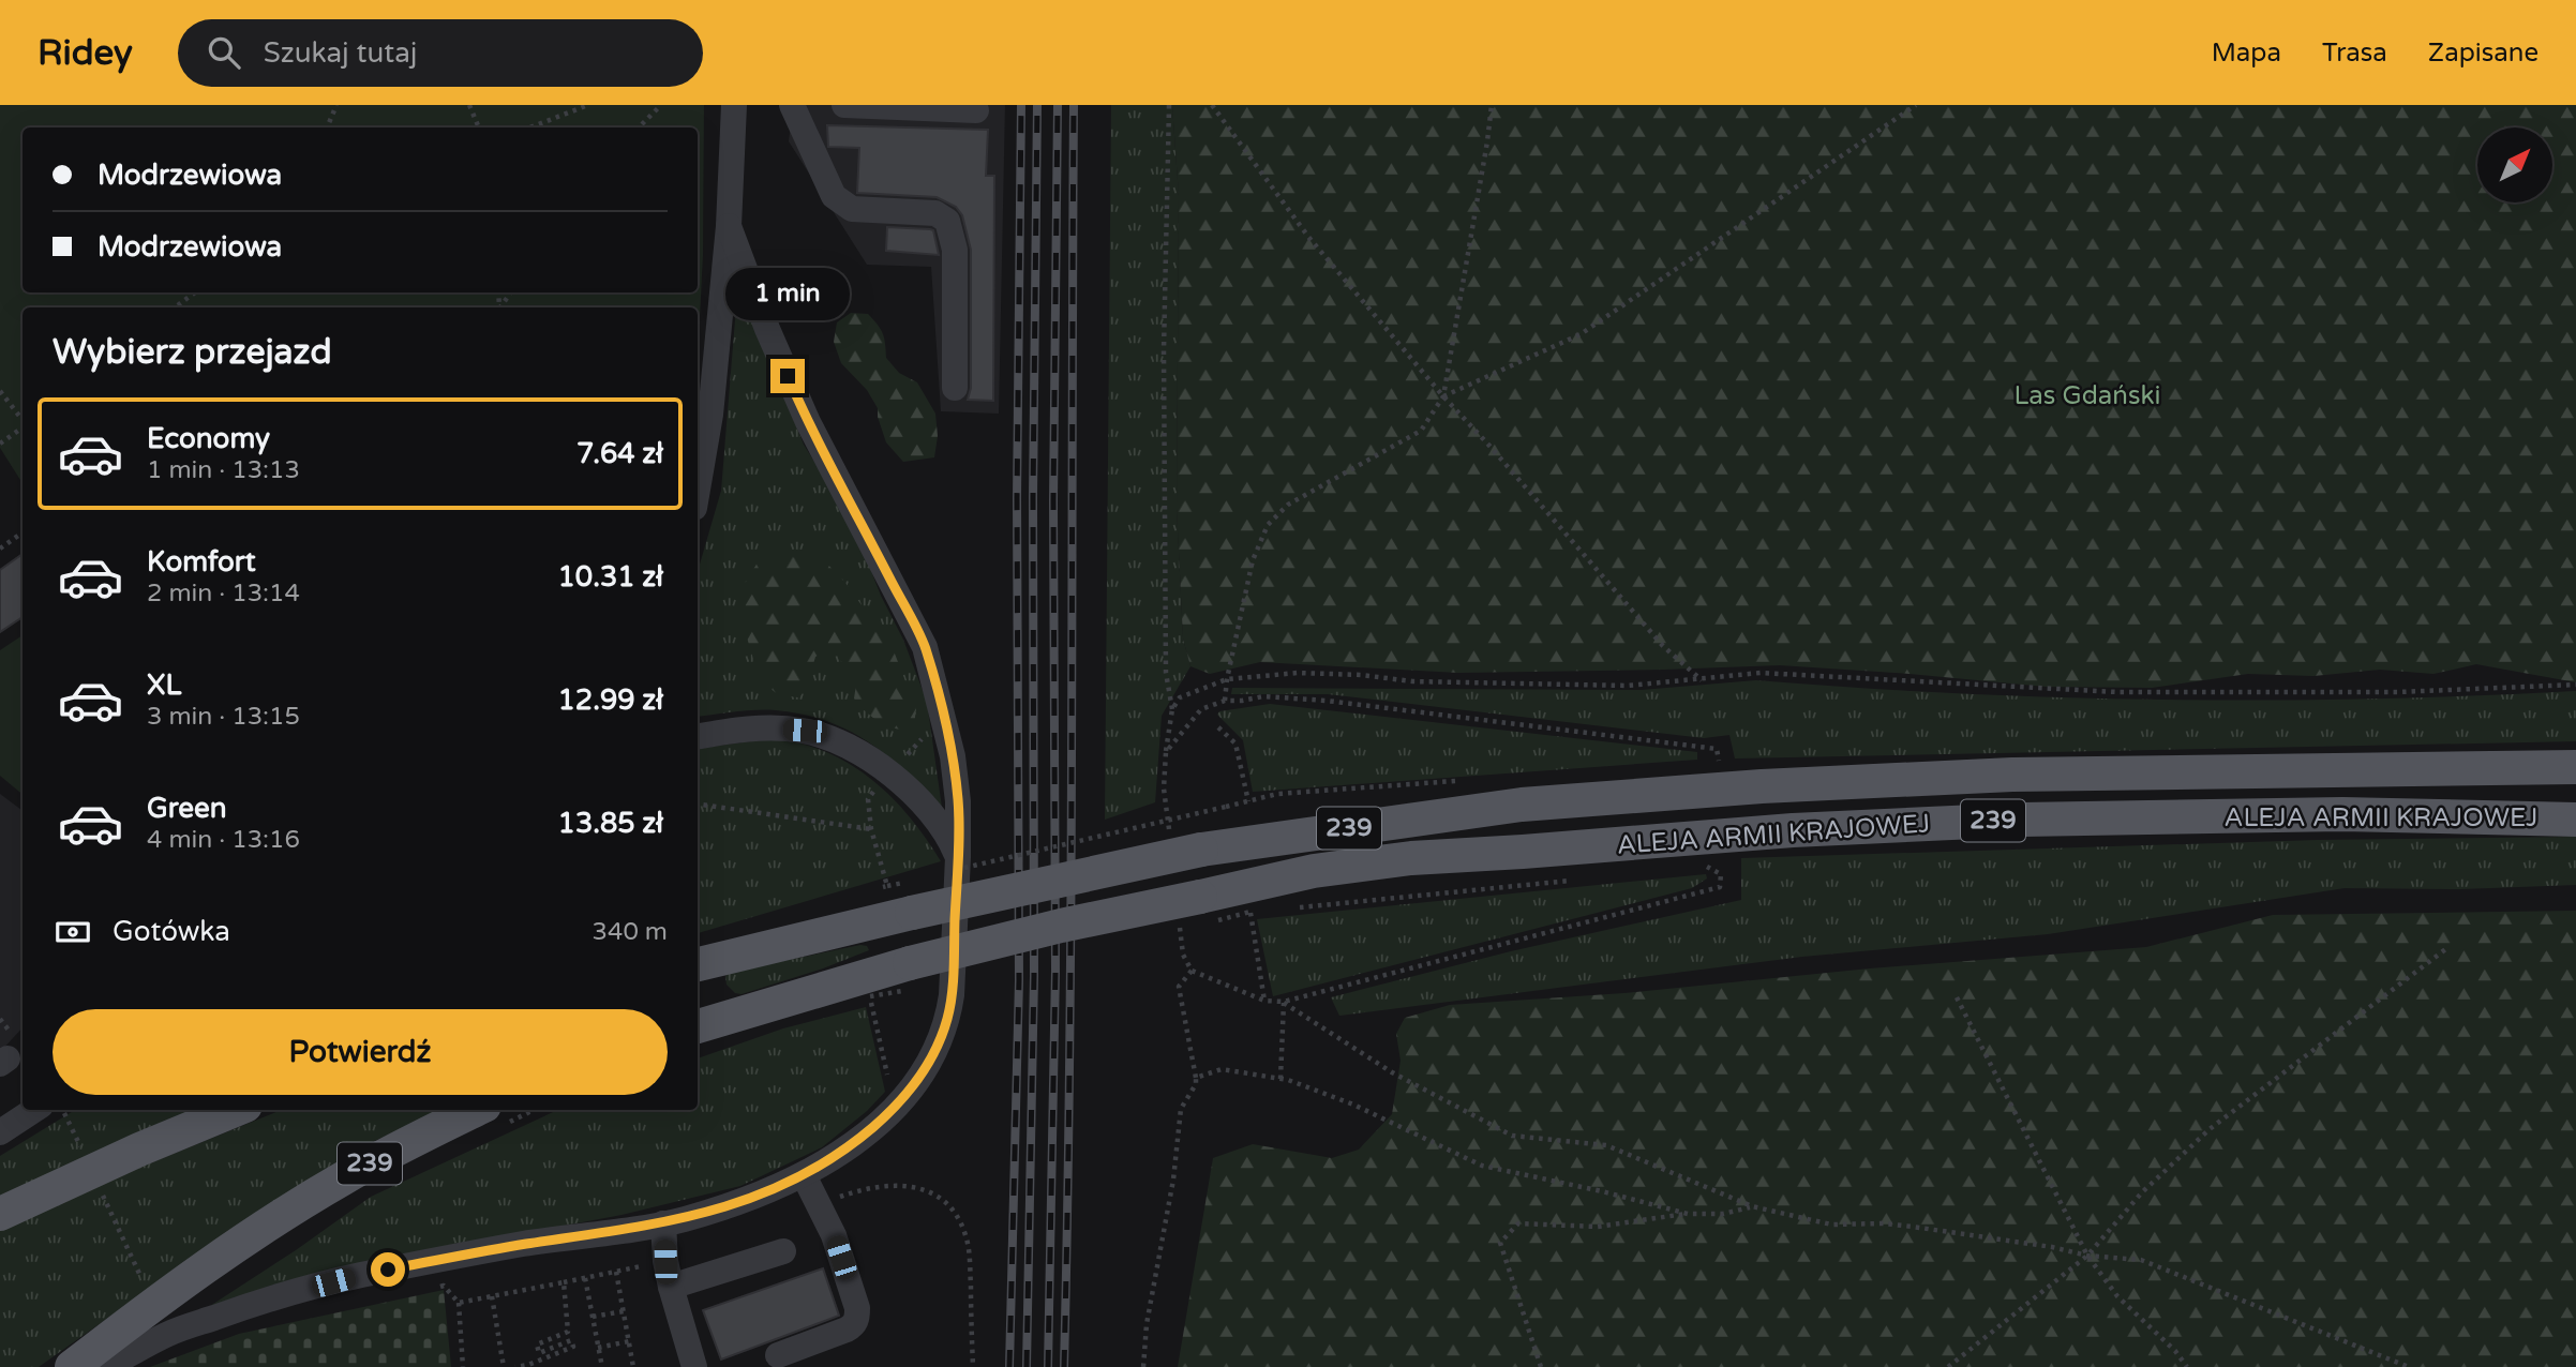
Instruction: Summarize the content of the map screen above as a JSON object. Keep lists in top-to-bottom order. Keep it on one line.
{"streets":{"main road":["ALEJA ARMII KRAJOWEJ","239"]},"crossings":[["ALEJA ARMII KRAJOWEJ","239"]],"parks":["Las Gdański"],"north":"top right","page":{"header":"Ridey","search":"Szukaj tutaj","nav":["Mapa","Trasa","Zapisane"],"banner":["Modrzewiowa","Modrzewiowa"],"bubble":"1 min","heading":"Wybierz przejazd","list":[{"name":"Economy","note":"1 min · 13:13","value":"7.64 zł"},{"name":"Komfort","note":"2 min · 13:14","value":"10.31 zł"},{"name":"XL","note":"3 min · 13:15","value":"12.99 zł"},{"name":"Green","note":"4 min · 13:16","value":"13.85 zł"}],"pay":["Gotówka","340 m"],"buttons":"Potwierdź"}}
